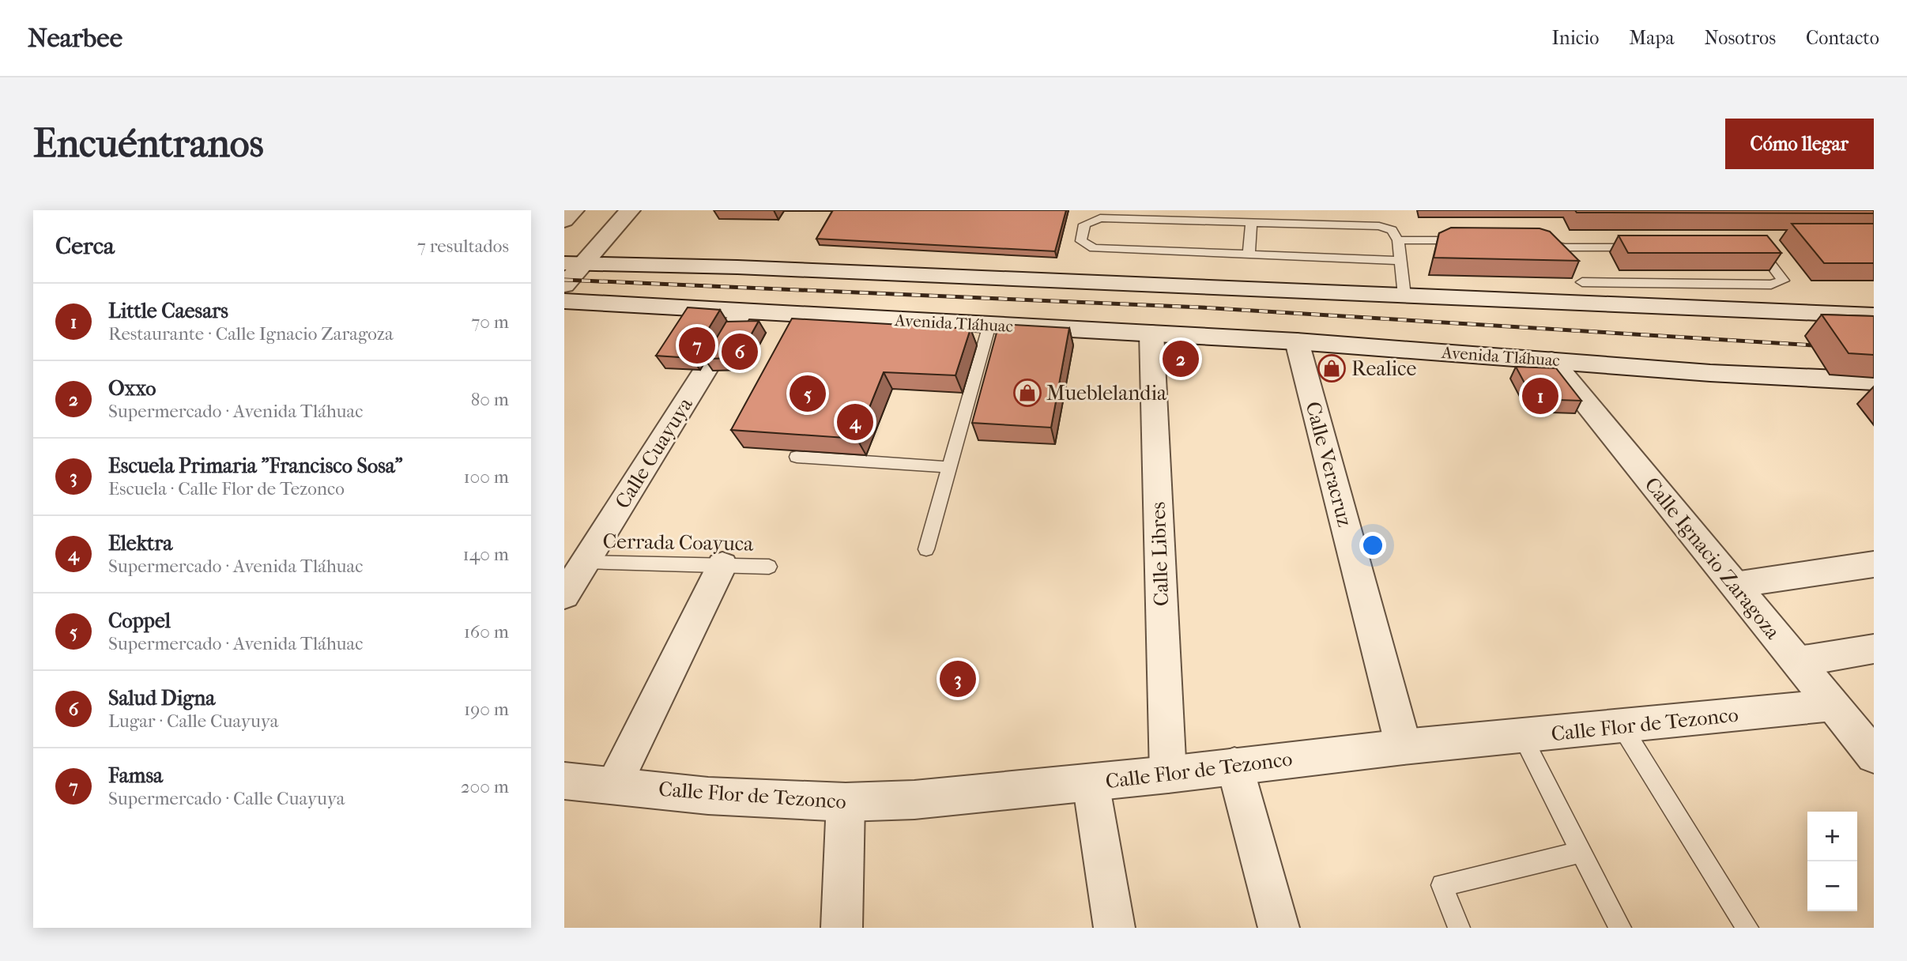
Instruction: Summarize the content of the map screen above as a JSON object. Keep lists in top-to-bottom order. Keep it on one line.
{"streets":{"street":["Avenida Tláhuac","Calle Cuayuya","Calle Veracruz","Calle Libres","Calle Ignacio Zaragoza","Calle Flor de Tezonco"],"lane":["Cerrada Coayuca"]},"crossings":[["Avenida Tláhuac","Calle Cuayuya"],["Avenida Tláhuac","Calle Veracruz"],["Avenida Tláhuac","Calle Libres"],["Avenida Tláhuac","Calle Ignacio Zaragoza"],["Calle Cuayuya","Cerrada Coayuca"],["Calle Veracruz","Calle Flor de Tezonco"],["Calle Libres","Calle Flor de Tezonco"],["Calle Ignacio Zaragoza","Calle Flor de Tezonco"]],"places":{"shop":["Realice","Mueblelandia"]},"page":{"header":"Nearbee","nav":["Inicio","Mapa","Nosotros","Contacto"],"buttons":"Cómo llegar","title":"Encuéntranos","heading":["Cerca","7 resultados"],"list":[{"mark":"1","name":"Little Caesars","note":"Restaurante · Calle Ignacio Zaragoza","value":"70 m"},{"mark":"2","name":"Oxxo","note":"Supermercado · Avenida Tláhuac","value":"80 m"},{"mark":"3","name":"Escuela Primaria \"Francisco Sosa\"","note":"Escuela · Calle Flor de Tezonco","value":"100 m"},{"mark":"4","name":"Elektra","note":"Supermercado · Avenida Tláhuac","value":"140 m"},{"mark":"5","name":"Coppel","note":"Supermercado · Avenida Tláhuac","value":"160 m"},{"mark":"6","name":"Salud Digna","note":"Lugar · Calle Cuayuya","value":"190 m"},{"mark":"7","name":"Famsa","note":"Supermercado · Calle Cuayuya","value":"200 m"}],"pins":["7","6","2","5","1","4","3"],"map_buttons":["+","−"]}}
